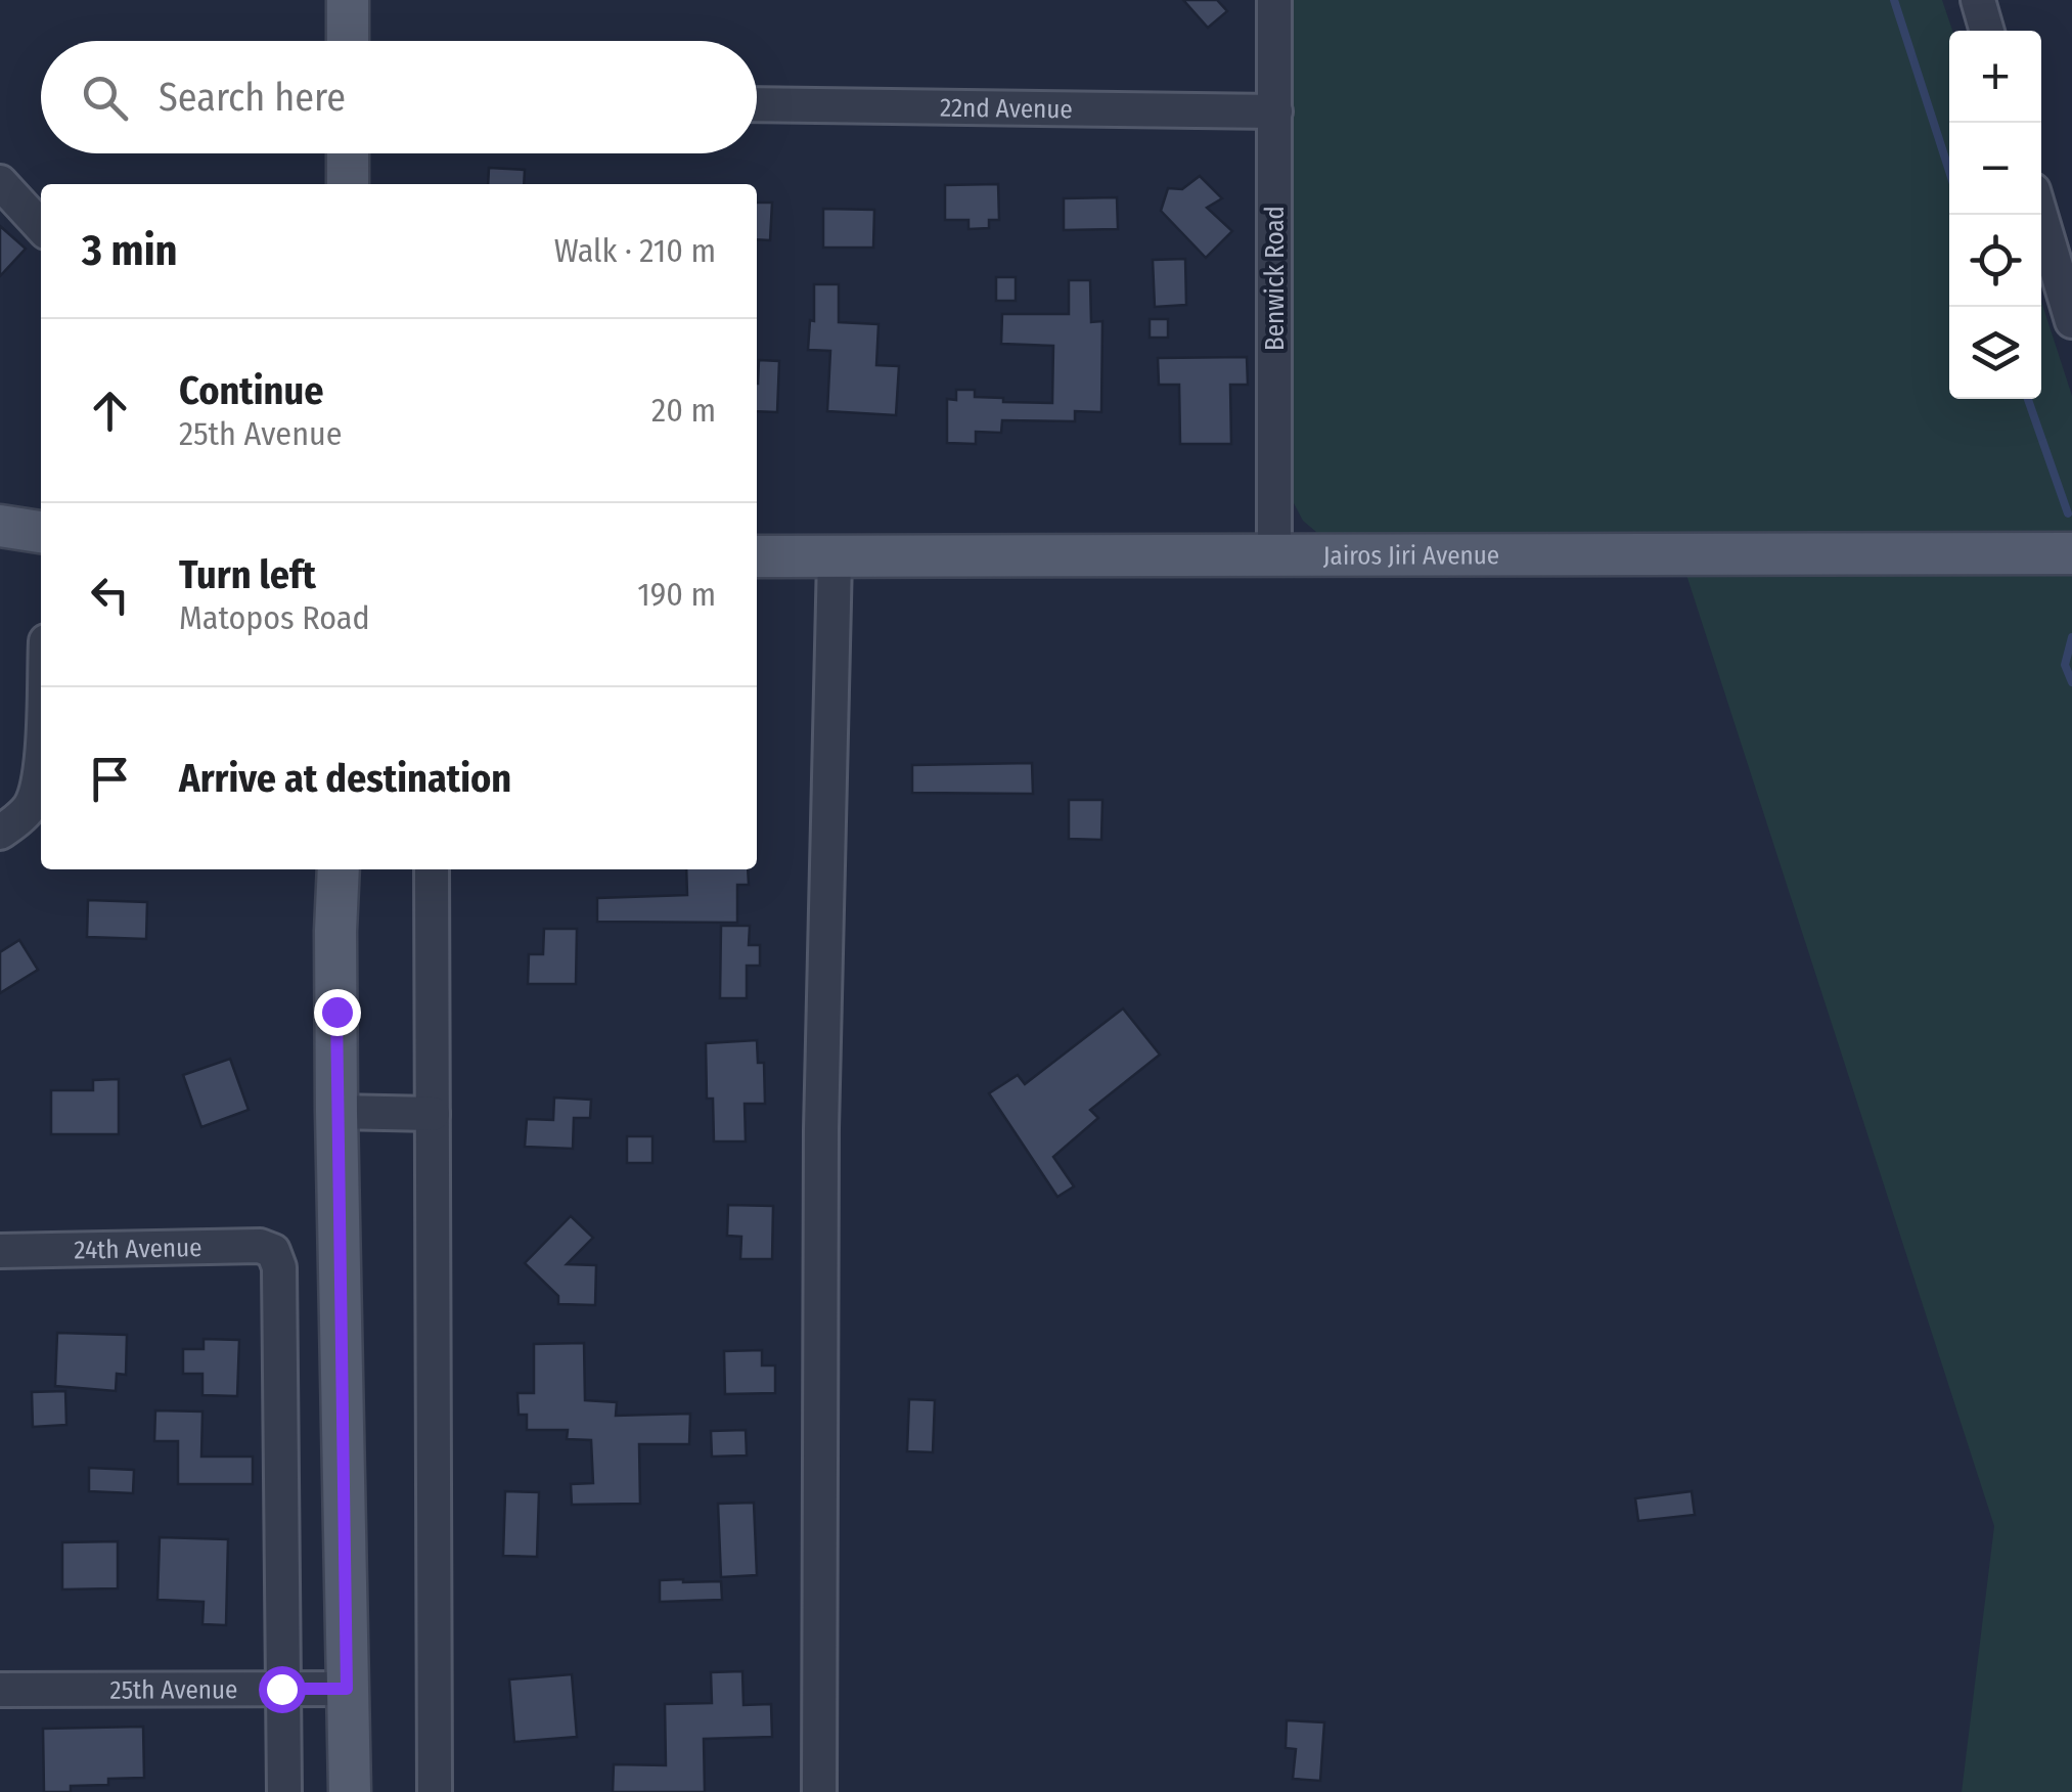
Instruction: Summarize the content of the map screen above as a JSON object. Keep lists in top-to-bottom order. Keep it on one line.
{"streets":{"main road":["Jairos Jiri Avenue"],"street":["22nd Avenue","Benwick Road","24th Avenue","25th Avenue"]},"crossings":[["22nd Avenue","Benwick Road"],["Benwick Road","Jairos Jiri Avenue"],["24th Avenue","25th Avenue"]],"page":{"map_buttons":["+","−"],"search":"Search here","heading":["3 min","Walk · 210 m"],"list":[["Continue","25th Avenue","20 m"],["Turn left","Matopos Road","190 m"],"Arrive at destination"]}}
